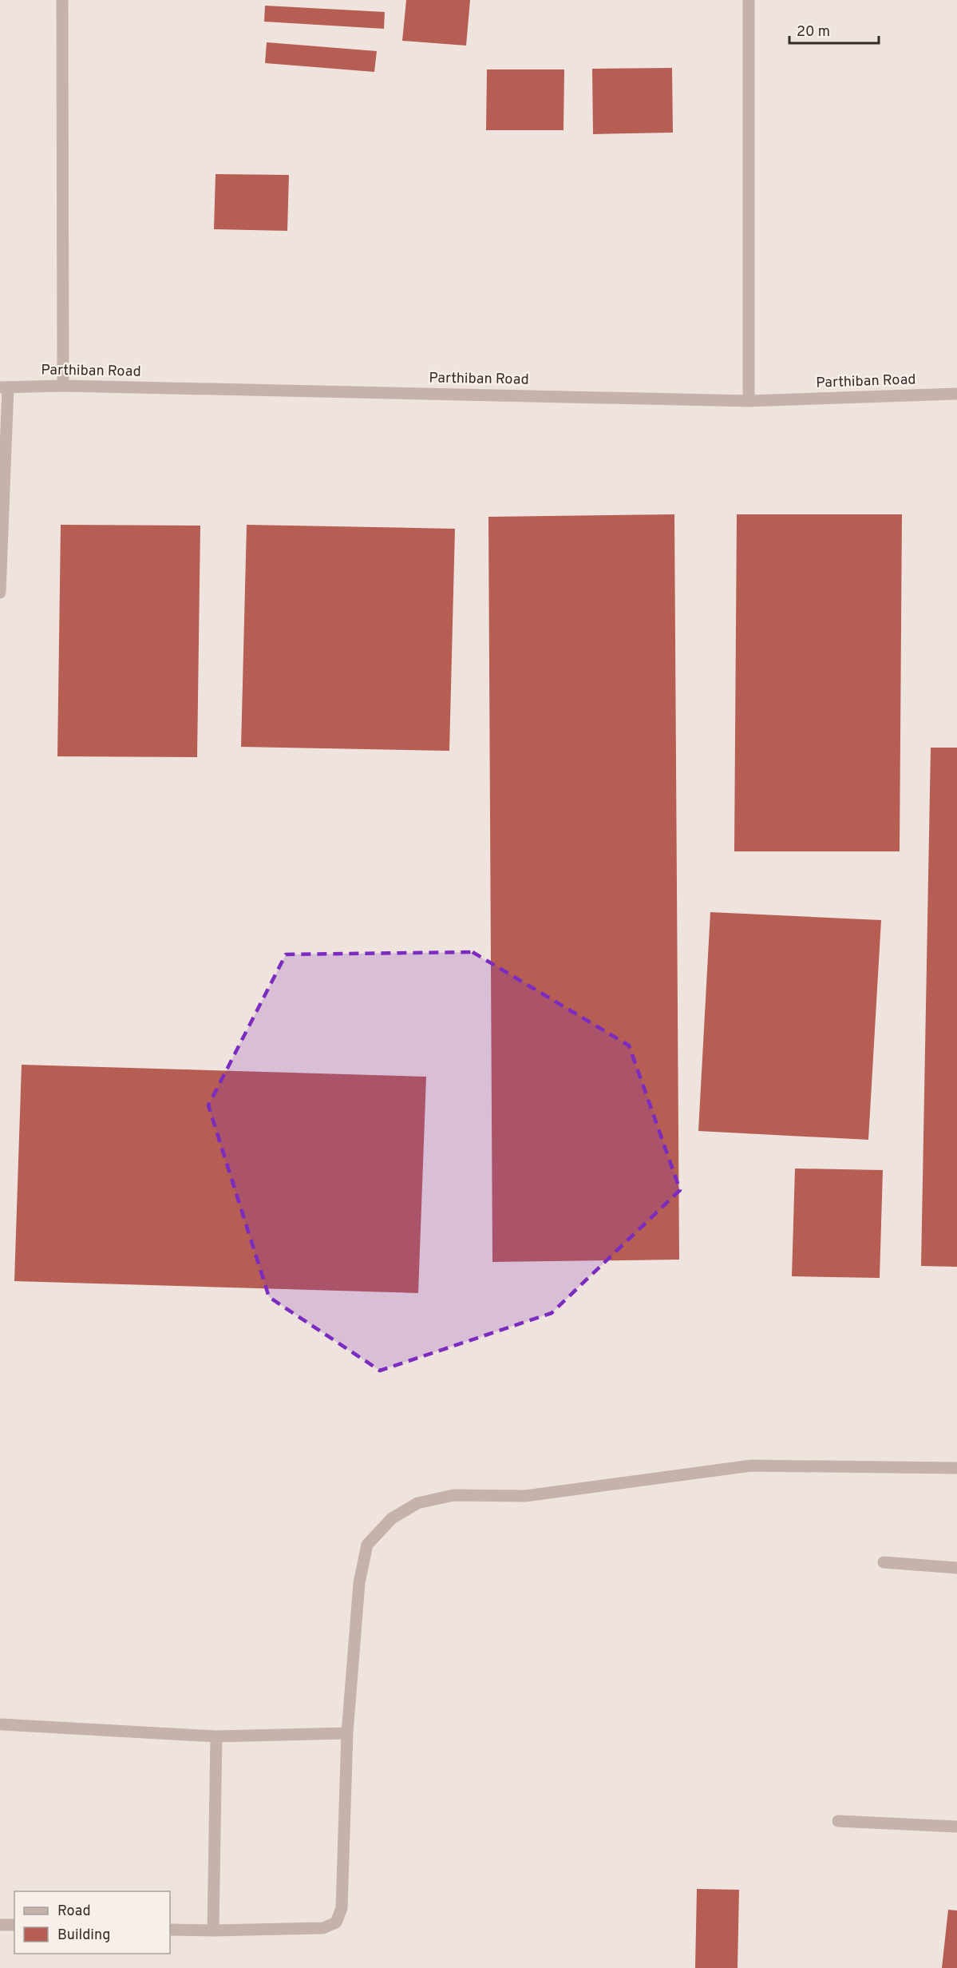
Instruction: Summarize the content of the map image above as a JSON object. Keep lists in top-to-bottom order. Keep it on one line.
{"streets":{"street":["Parthiban Road"]},"legend":["Road","Building"],"scale_bar":"20 m"}
